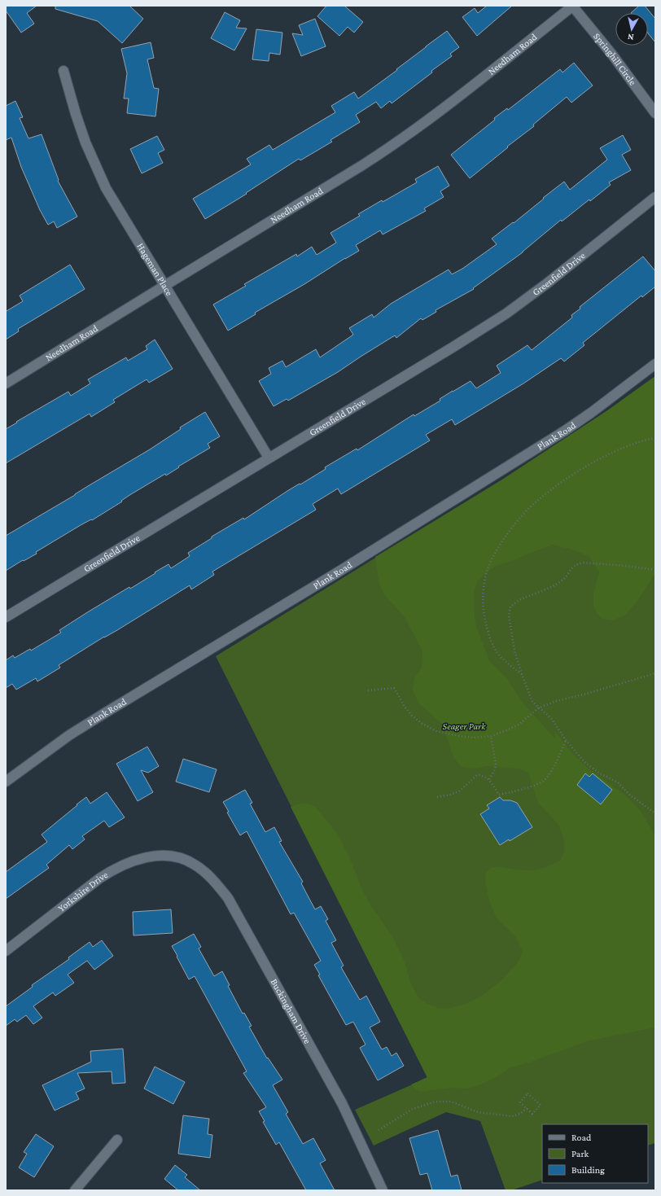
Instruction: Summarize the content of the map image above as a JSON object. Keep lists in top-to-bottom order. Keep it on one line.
{"streets":{"street":["Needham Road","Springhill Circle","Hageman Place","Greenfield Drive","Plank Road","Yorkshire Drive","Buckingham Drive"]},"crossings":[["Needham Road","Springhill Circle"],["Needham Road","Hageman Place"],["Hageman Place","Greenfield Drive"],["Yorkshire Drive","Buckingham Drive"]],"parks":["Seager Park"],"legend":["Road","Park","Building"],"north":"bottom"}
